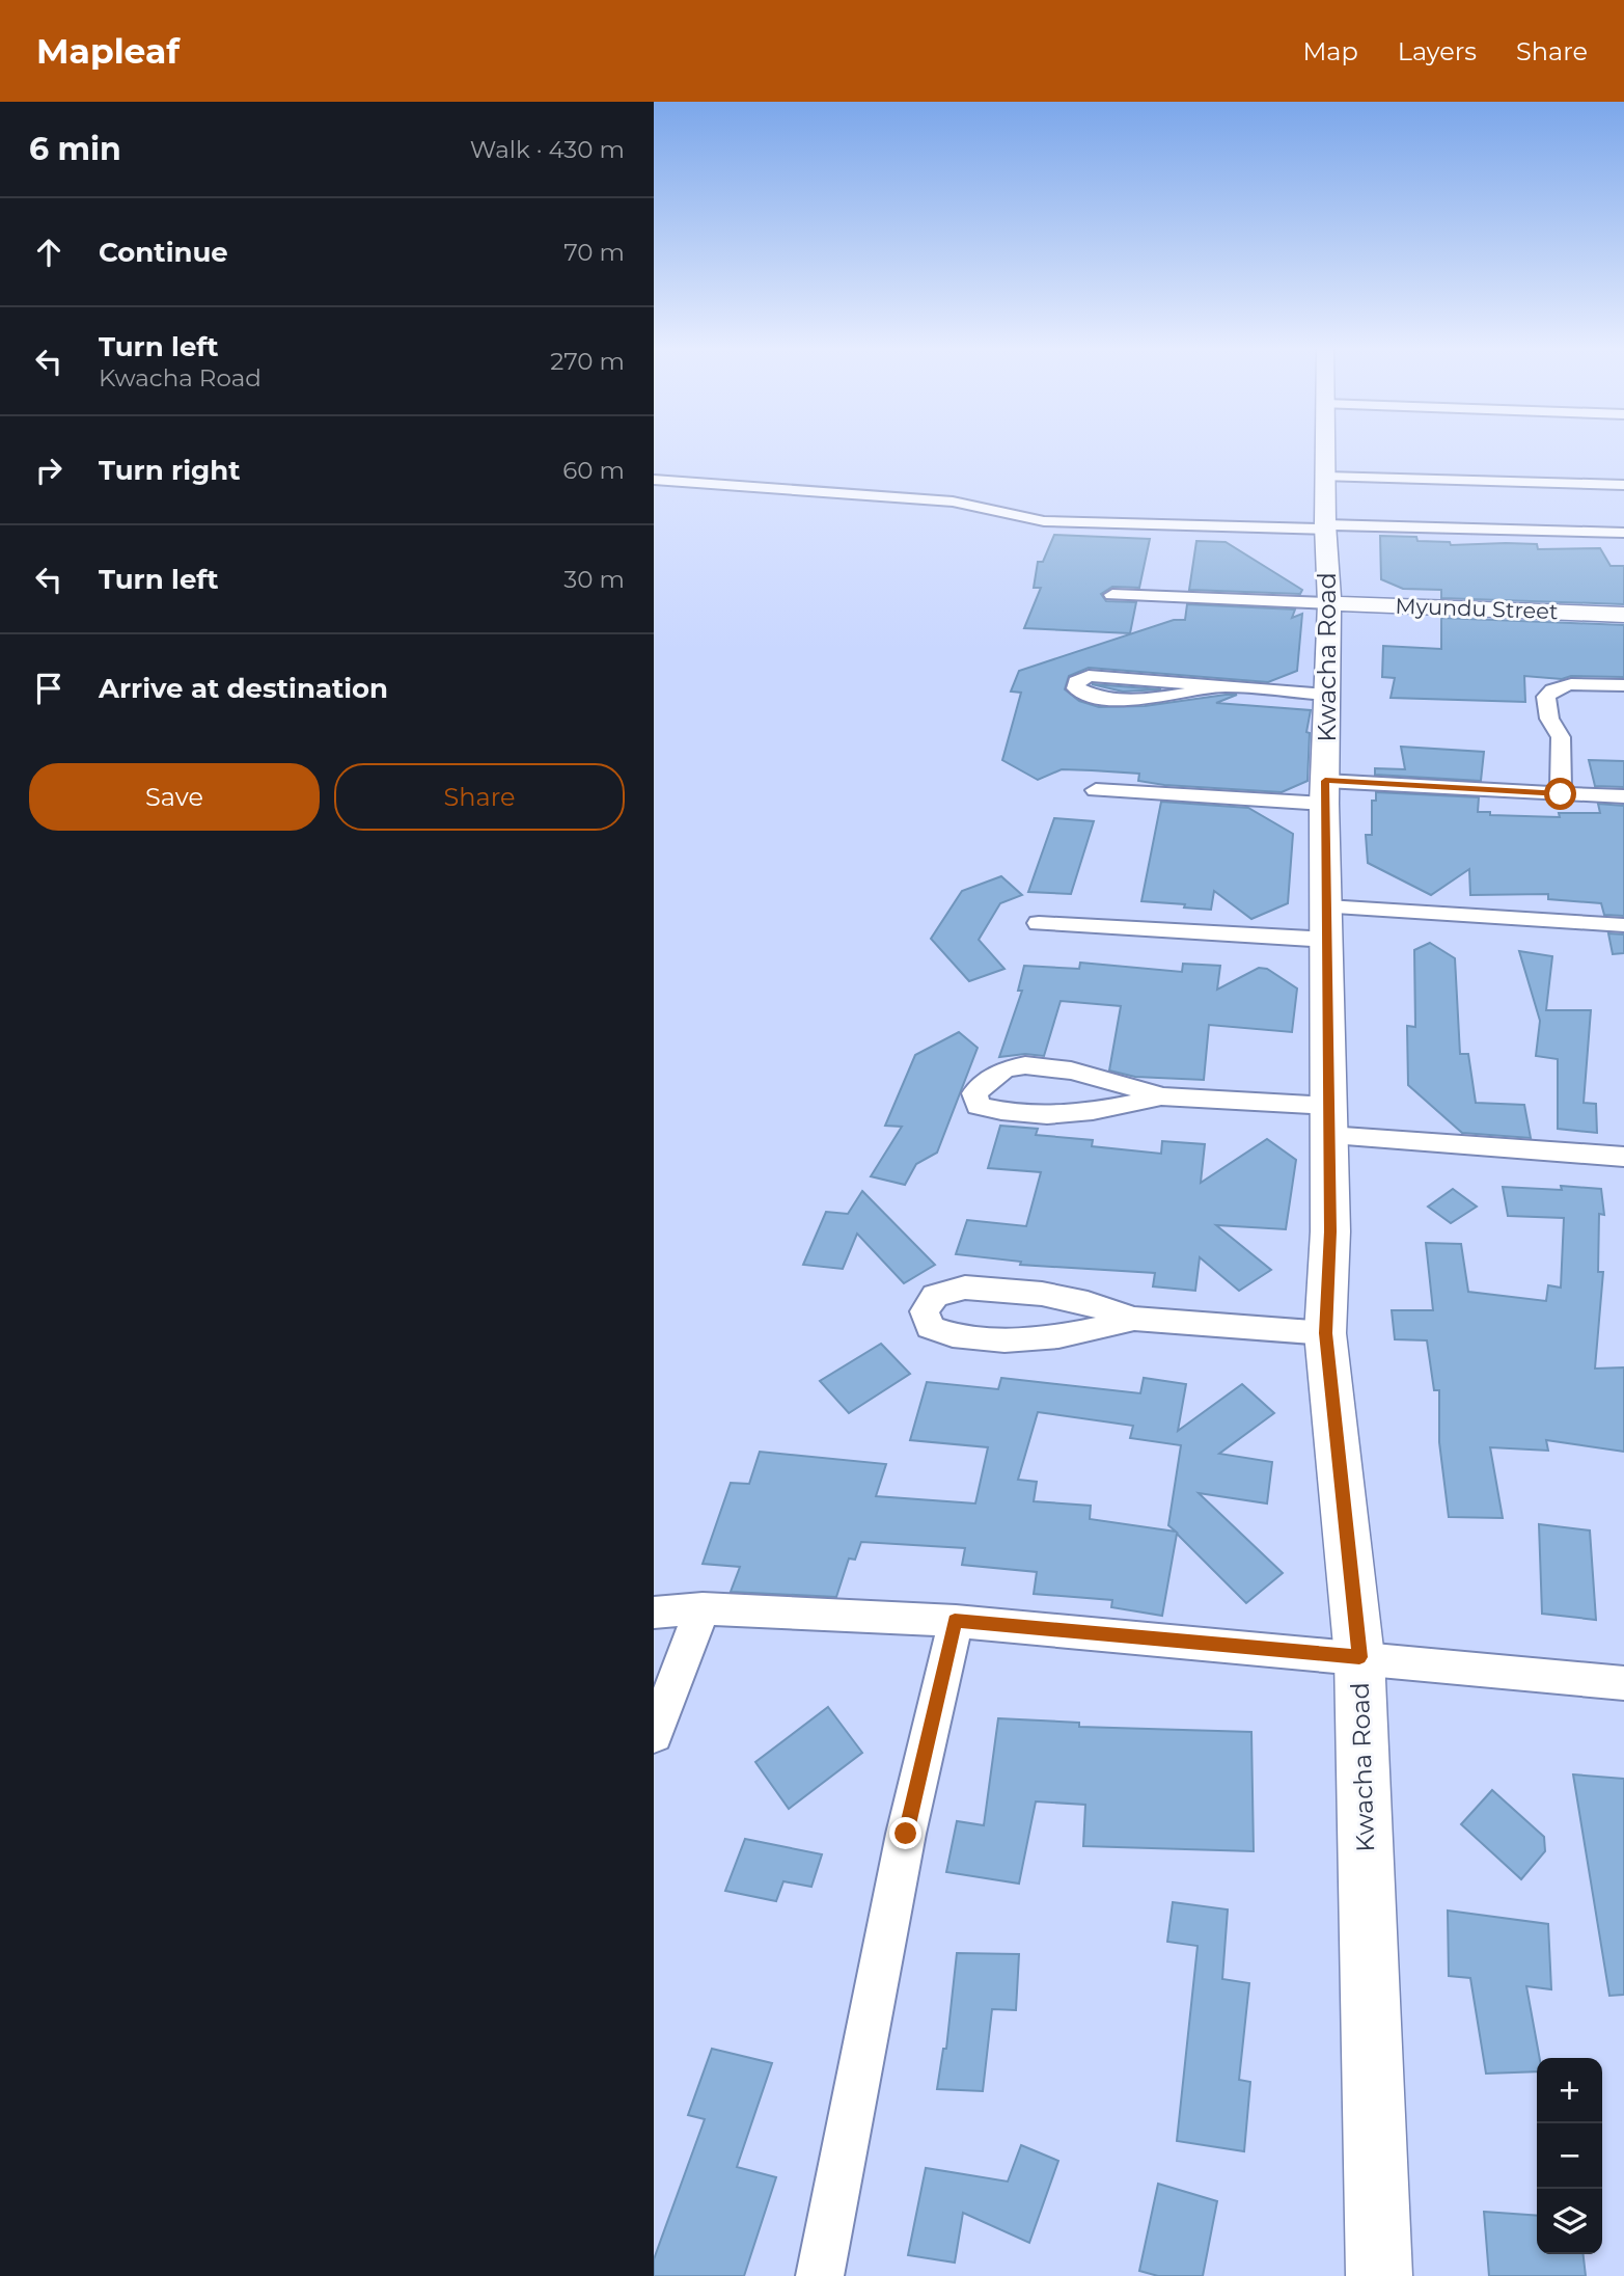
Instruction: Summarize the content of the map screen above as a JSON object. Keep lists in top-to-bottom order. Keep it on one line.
{"streets":{"main road":["Myundu Street","Kwacha Road"]},"crossings":[["Myundu Street","Kwacha Road"]],"page":{"header":"Mapleaf","nav":["Map","Layers","Share"],"heading":["6 min","Walk · 430 m"],"list":[["Continue","70 m"],["Turn left","Kwacha Road","270 m"],["Turn right","60 m"],["Turn left","30 m"],"Arrive at destination"],"buttons":["Save","Share"],"map_buttons":["+","−"]}}
